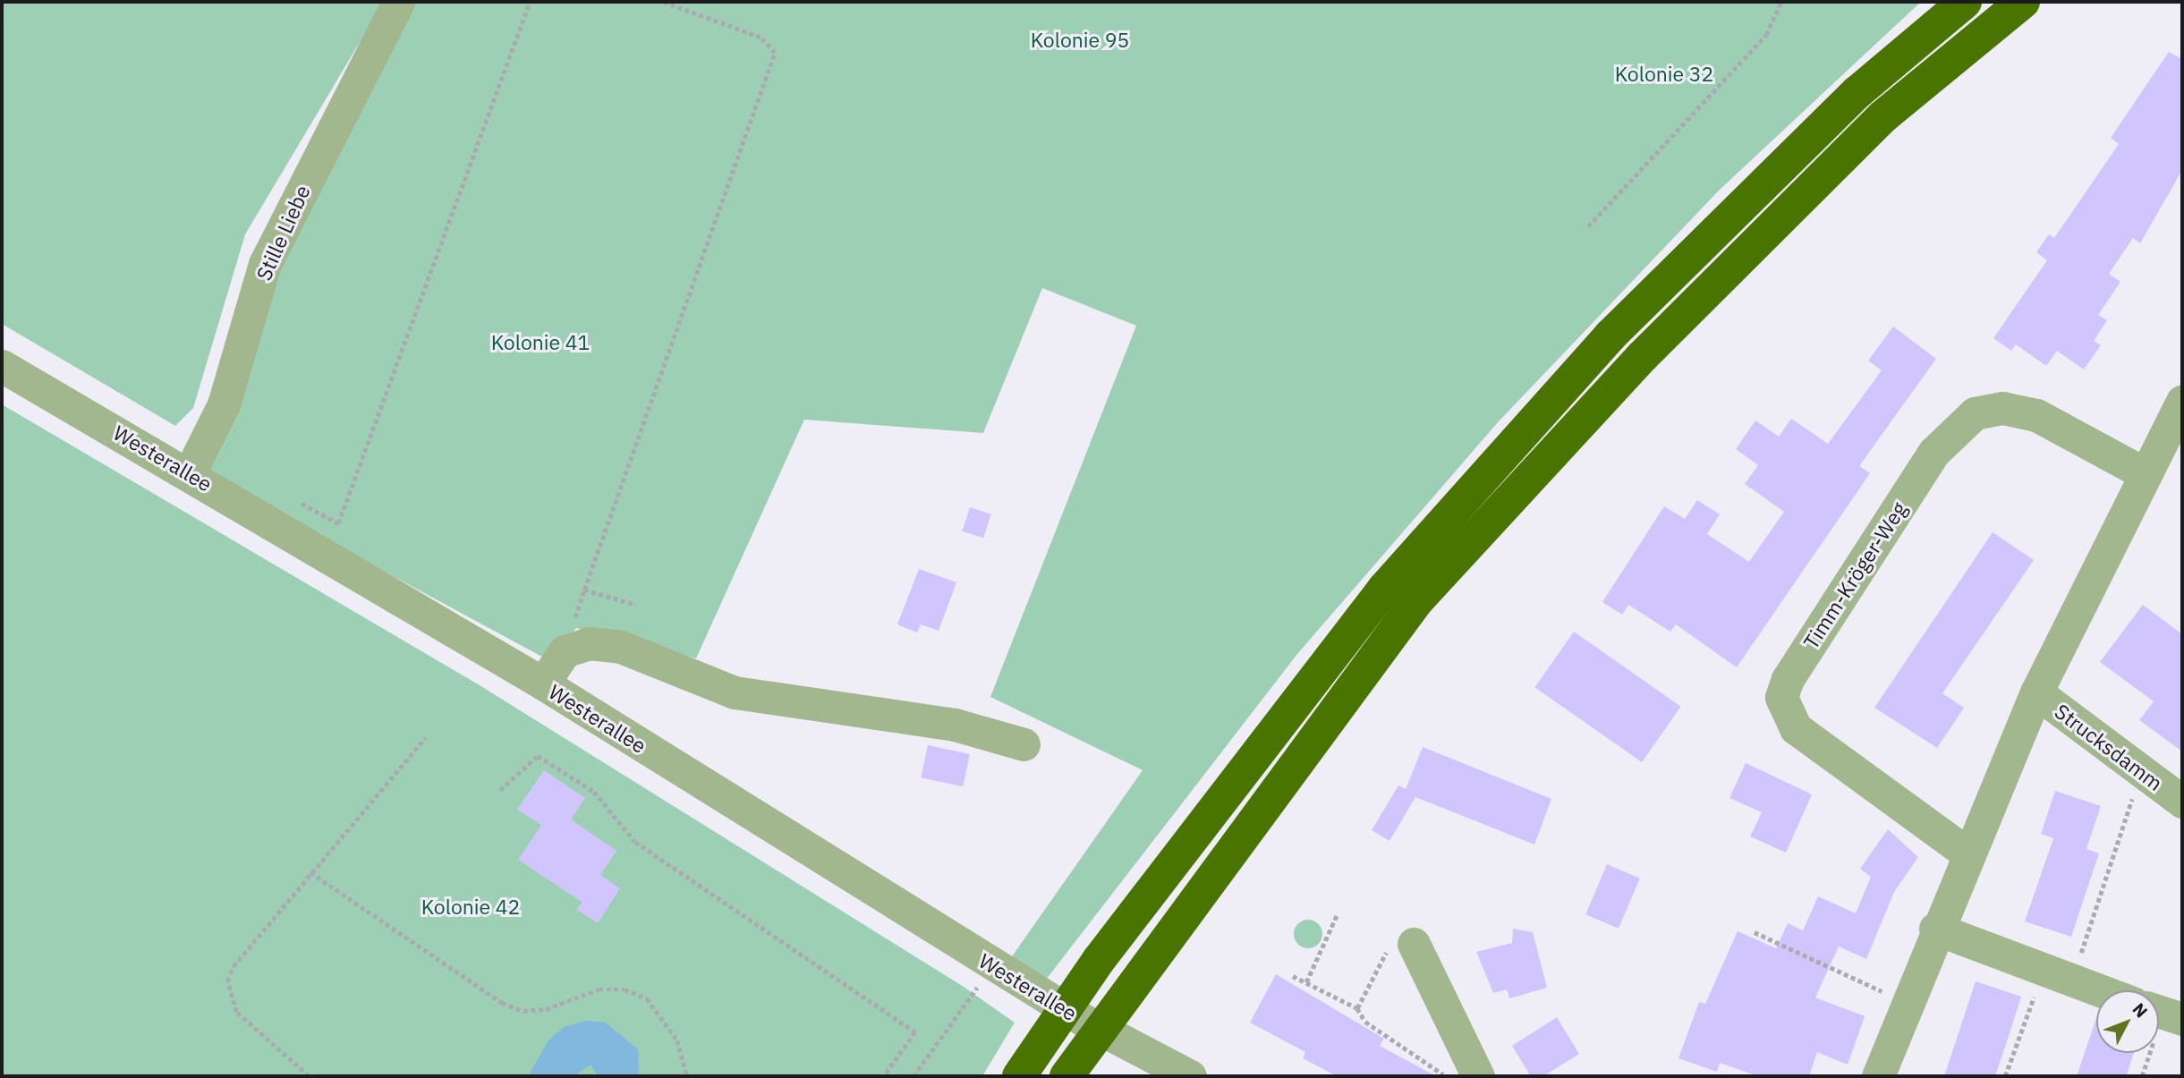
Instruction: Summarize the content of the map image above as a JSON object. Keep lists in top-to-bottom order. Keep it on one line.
{"streets":{"street":["Stille Liebe","Westerallee","Timm-Kröger-Weg","Strucksdamm"]},"crossings":[["Stille Liebe","Westerallee"]],"parks":["Kolonie 95","Kolonie 32","Kolonie 41","Kolonie 42"],"north":"top right"}
